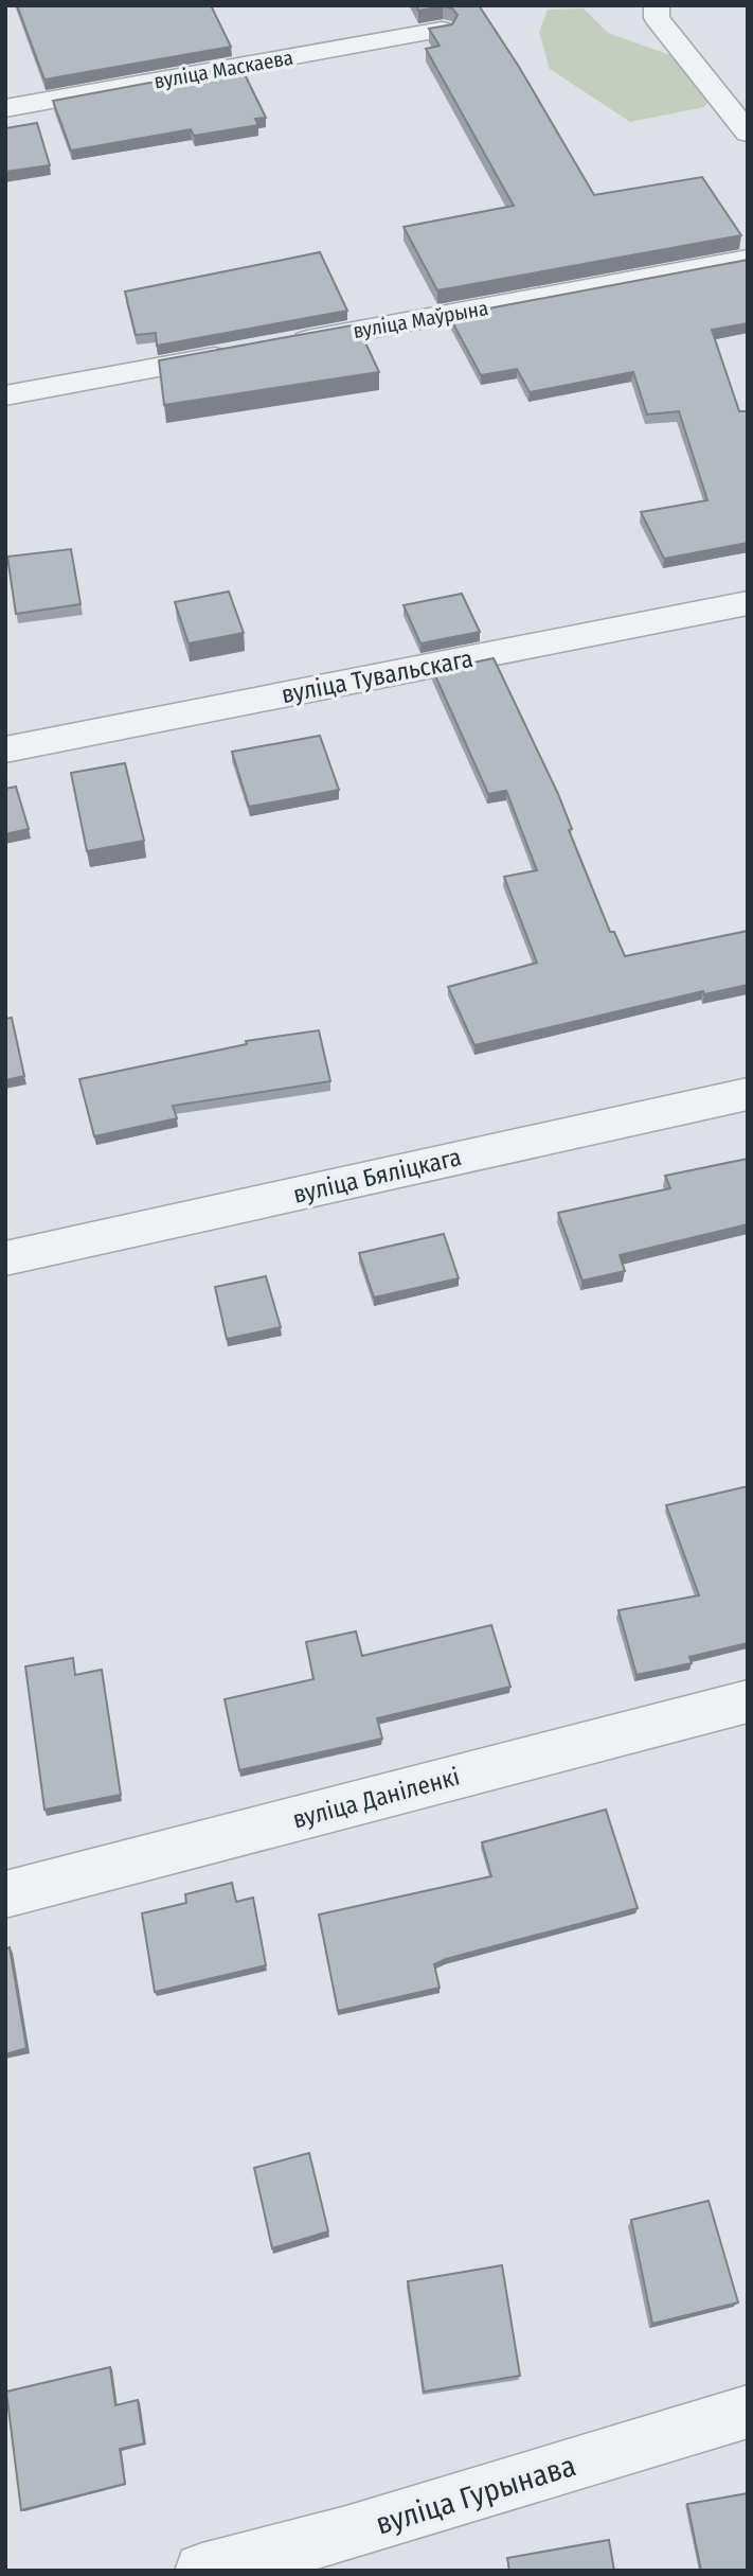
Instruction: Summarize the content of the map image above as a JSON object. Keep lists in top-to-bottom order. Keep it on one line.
{"streets":{"street":["вуліца Маскаева","вуліца Маўрына","вуліца Тувальскага","вуліца Бяліцкага","вуліца Даніленкі","вуліца Гурынава"]}}
